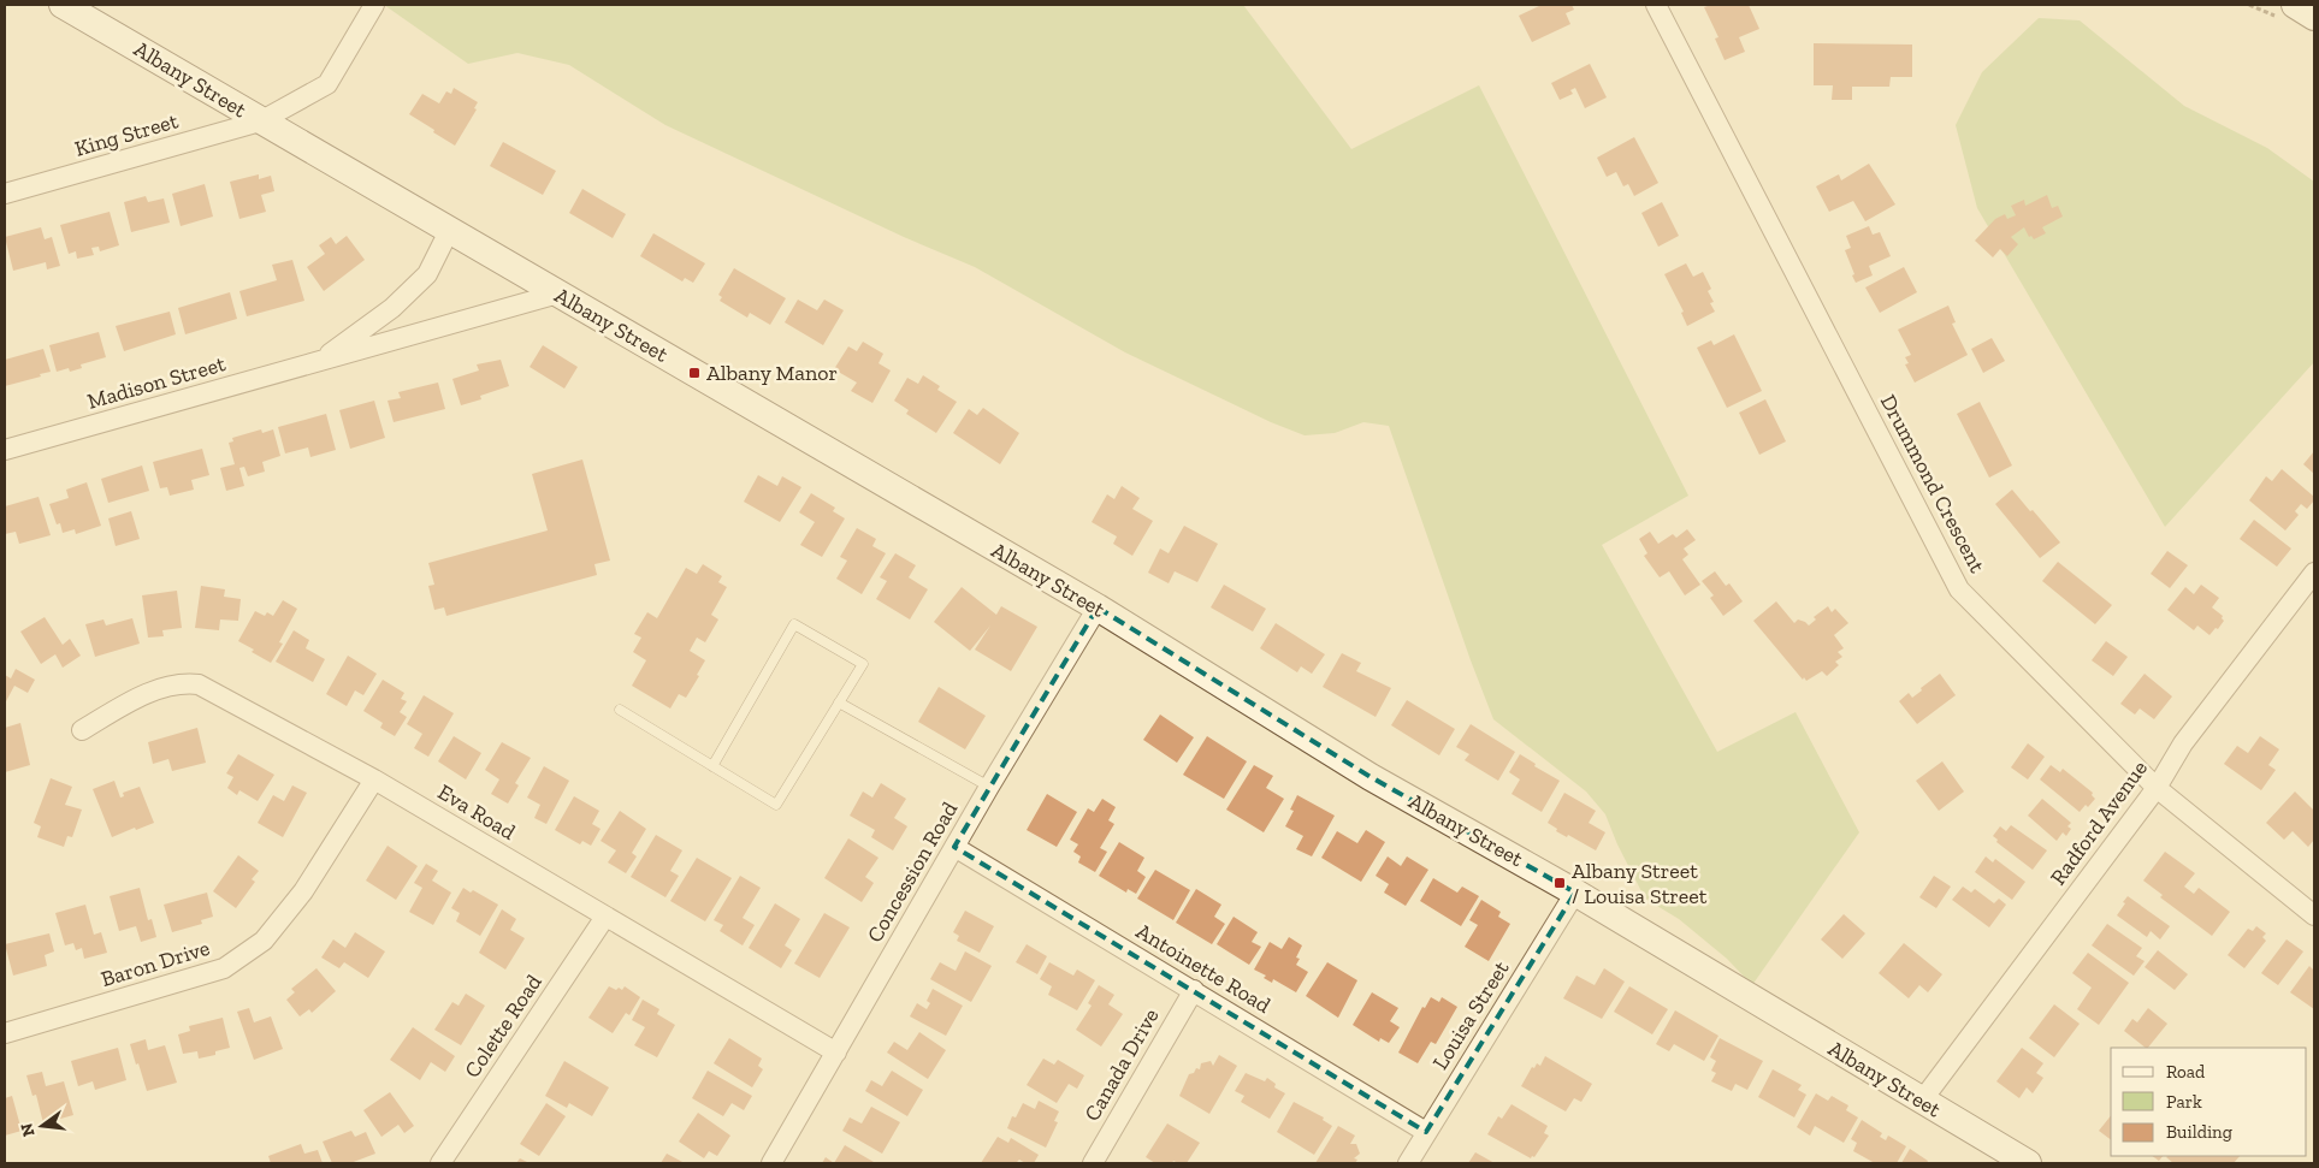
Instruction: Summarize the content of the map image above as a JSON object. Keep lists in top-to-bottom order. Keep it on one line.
{"streets":{"street":["Albany Street","King Street","Madison Street","Drummond Crescent","Eva Road","Radford Avenue","Concession Road","Baron Drive","Antoinette Road","Louisa Street","Colette Road","Canada Drive"]},"crossings":[["Albany Street","King Street"],["Albany Street","Madison Street"],["Albany Street","Radford Avenue"],["Albany Street","Concession Road"],["Albany Street","Louisa Street"],["Drummond Crescent","Radford Avenue"],["Eva Road","Concession Road"],["Eva Road","Baron Drive"],["Eva Road","Colette Road"],["Concession Road","Antoinette Road"],["Antoinette Road","Louisa Street"],["Antoinette Road","Canada Drive"]],"places":{"transit":["Albany Manor","Albany Street / Louisa Street"]},"legend":["Road","Park","Building"],"north":"left"}
